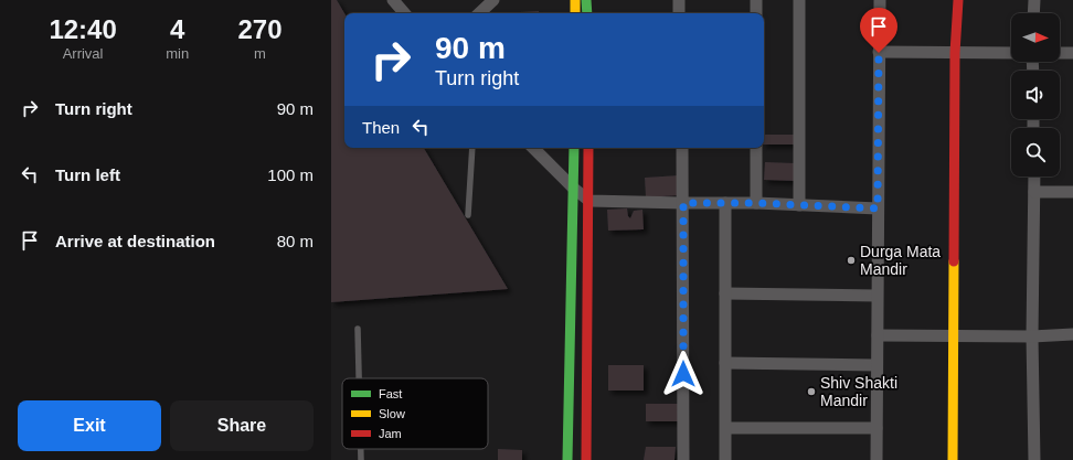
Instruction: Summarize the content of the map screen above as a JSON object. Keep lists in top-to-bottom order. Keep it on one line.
{"places":["Durga Mata Mandir","Shiv Shakti Mandir"],"legend":["Fast","Slow","Jam"],"north":"right","page":{"eta":["12:40","Arrival","4","min","270","m"],"turn":["90 m","Turn right"],"list":[{"name":"Turn right","value":"90 m"},{"name":"Turn left","value":"100 m"},{"name":"Arrive at destination","value":"80 m"}],"then":"Then","buttons":["Exit","Share"]}}
